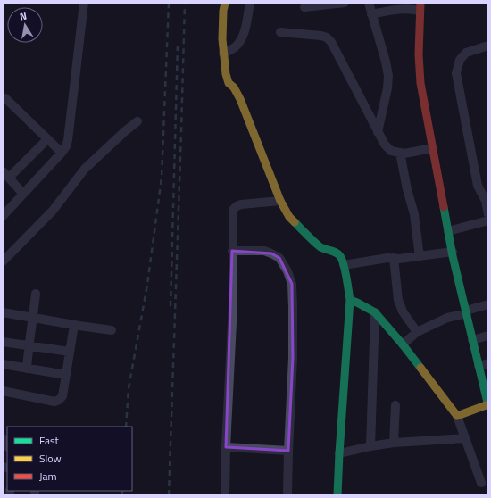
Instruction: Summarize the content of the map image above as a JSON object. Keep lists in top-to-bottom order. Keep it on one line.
{"legend":["Fast","Slow","Jam"],"north":"top"}
